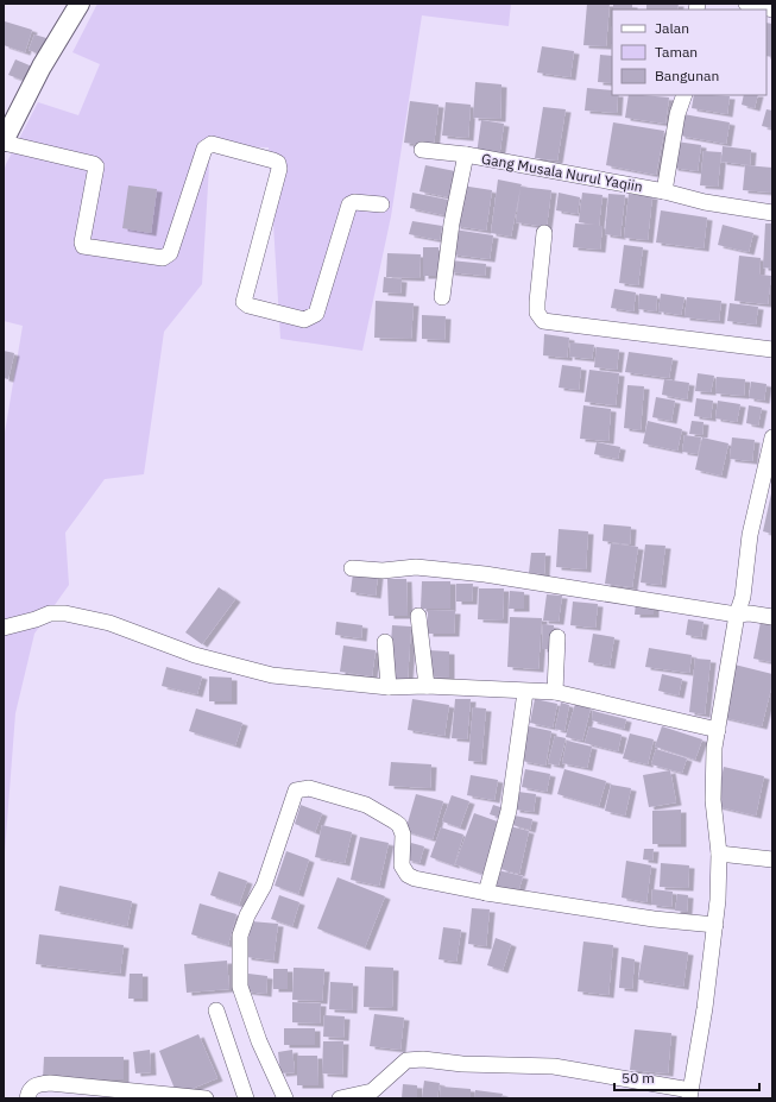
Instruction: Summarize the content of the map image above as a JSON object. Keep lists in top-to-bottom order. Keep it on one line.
{"streets":{"street":["Gang Musala Nurul Yaqiin"]},"legend":["Jalan","Taman","Bangunan"],"scale_bar":"50 m"}
